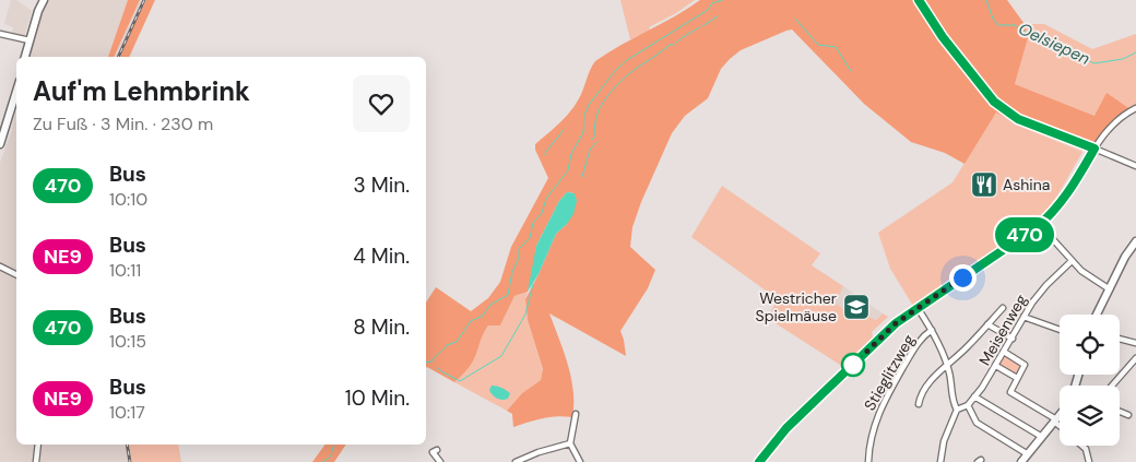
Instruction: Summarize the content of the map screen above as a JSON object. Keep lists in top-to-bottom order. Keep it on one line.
{"streets":{"street":["Meisenweg","Stieglitzweg"]},"water":["Oelsiepen"],"places":{"restaurant":["Ashina"],"school or university":["Westricher Spielmäuse"]},"lines":["bus line 470"],"page":{"on_map":"470","heading":["Auf'm Lehmbrink","Zu Fuß · 3 Min. · 230 m"],"list":[{"mark":"470","name":"Bus","note":"10:10","value":"3 Min."},{"mark":"NE9","name":"Bus","note":"10:11","value":"4 Min."},{"mark":"470","name":"Bus","note":"10:15","value":"8 Min."},{"mark":"NE9","name":"Bus","note":"10:17","value":"10 Min."}]}}
